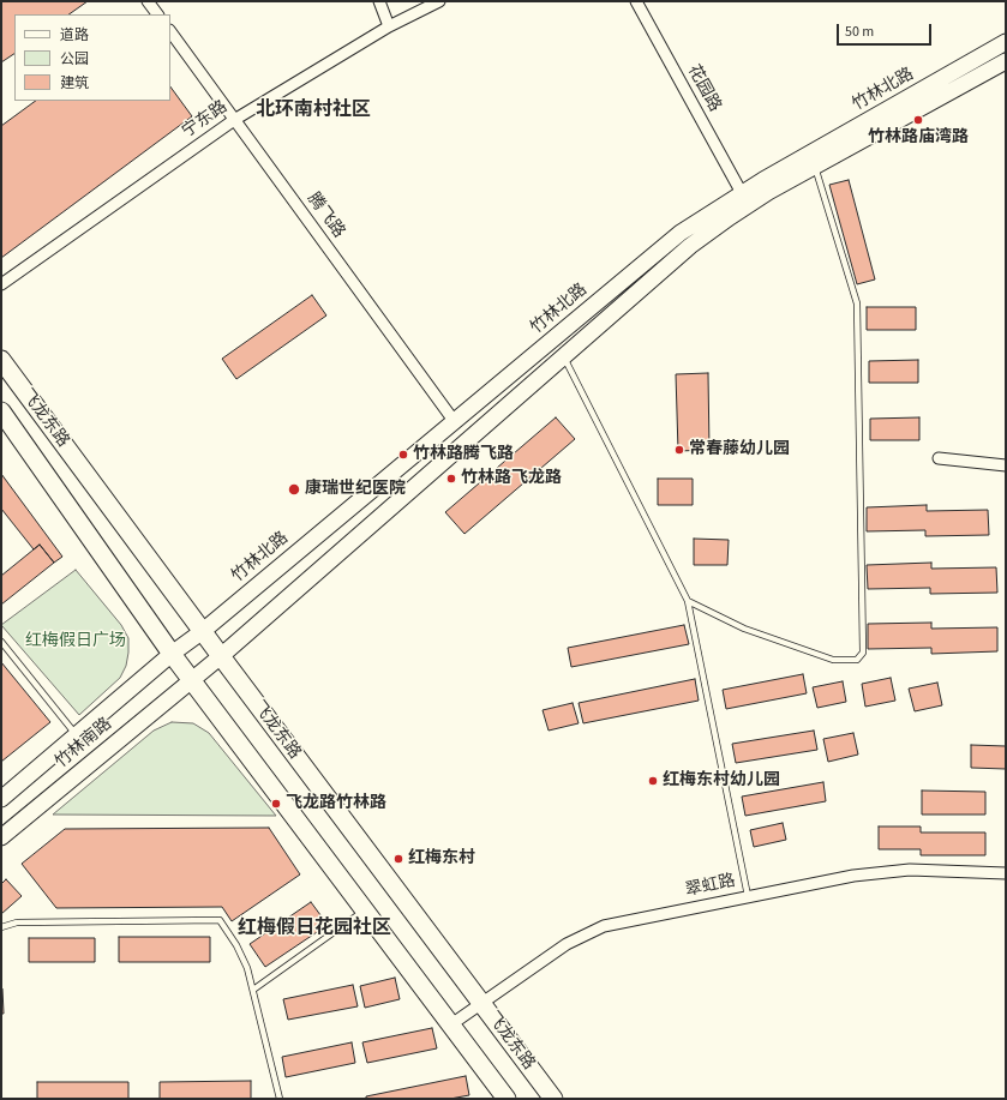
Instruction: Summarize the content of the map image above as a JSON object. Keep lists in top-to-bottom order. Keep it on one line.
{"streets":{"main road":["竹林北路","飞龙东路","竹林南路"],"street":["花园路","宁东路","腾飞路","翠虹路"]},"crossings":[["花园路","竹林北路"],["竹林北路","腾飞路"],["竹林北路","飞龙东路"],["竹林北路","竹林南路"],["宁东路","腾飞路"],["飞龙东路","竹林南路"],["飞龙东路","翠虹路"]],"districts":["北环南村社区","红梅假日花园社区"],"parks":["红梅假日广场"],"places":["竹林路庙湾路","常春藤幼儿园","竹林路腾飞路","竹林路飞龙路","康瑞世纪医院","红梅东村幼儿园","飞龙路竹林路","红梅东村"],"legend":["道路","公园","建筑"],"scale_bar":"50 m"}
